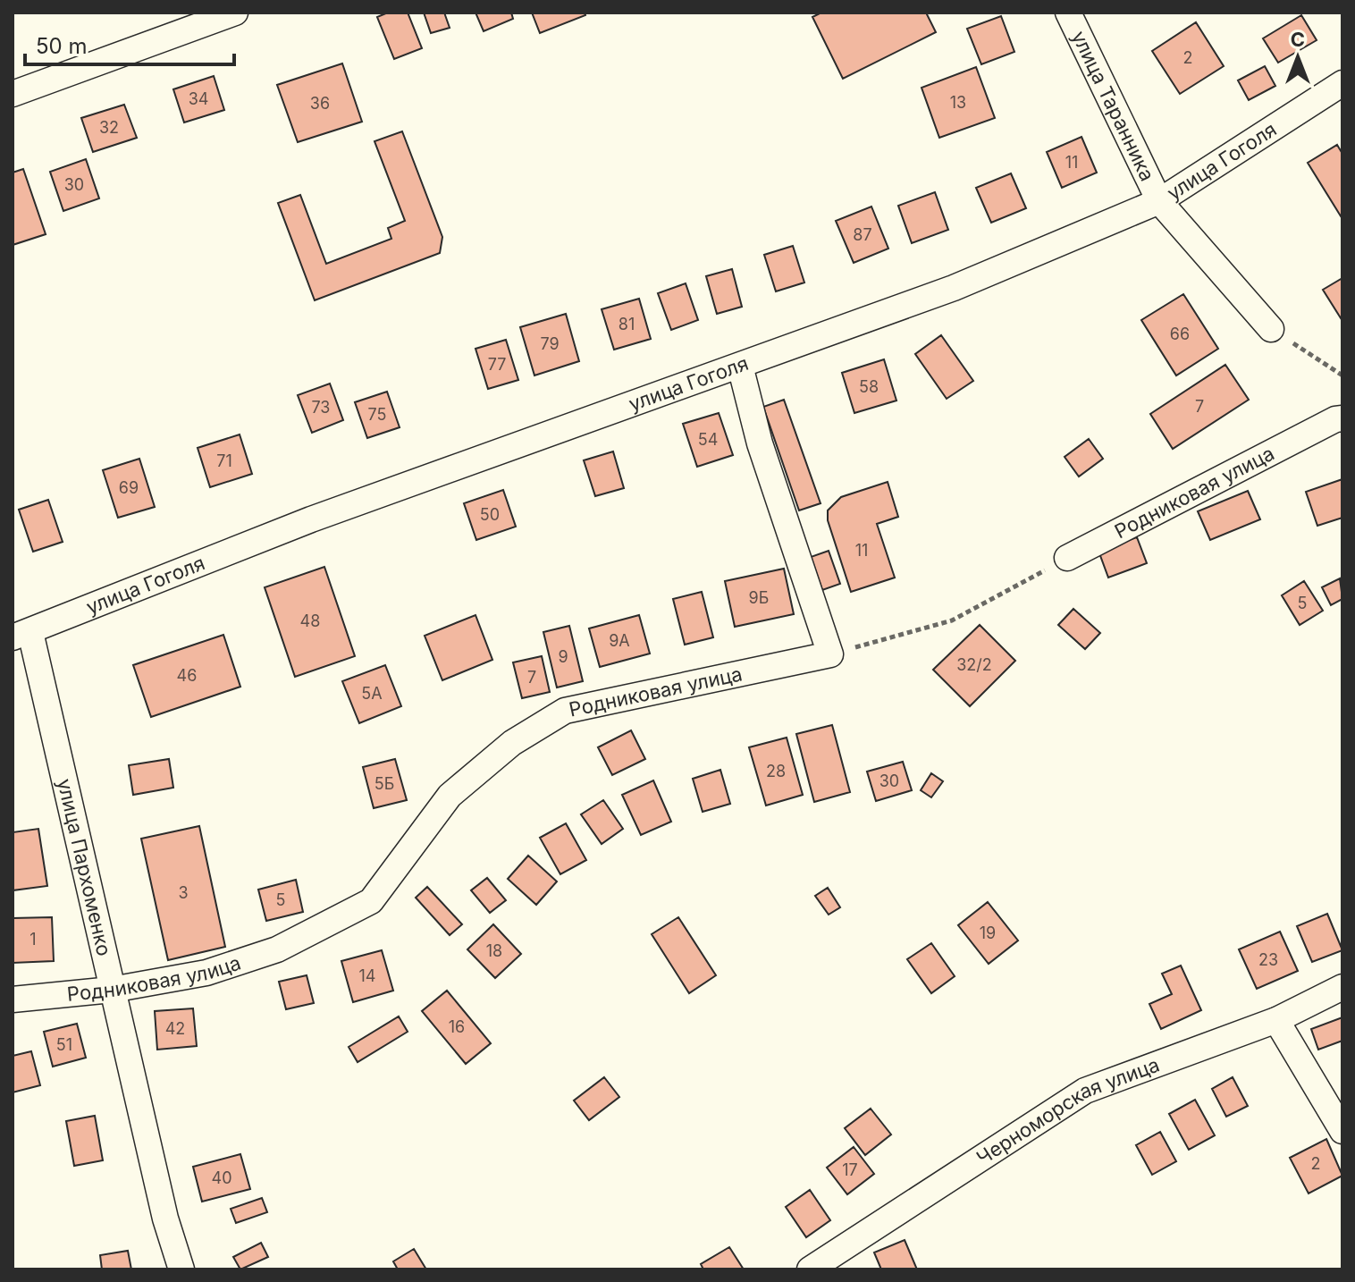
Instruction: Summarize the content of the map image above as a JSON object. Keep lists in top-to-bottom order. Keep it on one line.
{"streets":{"street":["улица Таранника","улица Гоголя","Родниковая улица","улица Пархоменко","Черноморская улица"]},"crossings":[["улица Таранника","улица Гоголя"],["улица Гоголя","улица Пархоменко"],["Родниковая улица","улица Пархоменко"]],"house_numbers":["2","34","13","36","32","11","30","87","81","66","79","77","58","7","73","75","54","71","69","50","11","9Б","5","48","9А","9","32/2","46","7","5А","28","30","5Б","3","5","19","1","18","23","14","16","42","51","2","17","40"],"scale_bar":"50 m","north":"top"}
